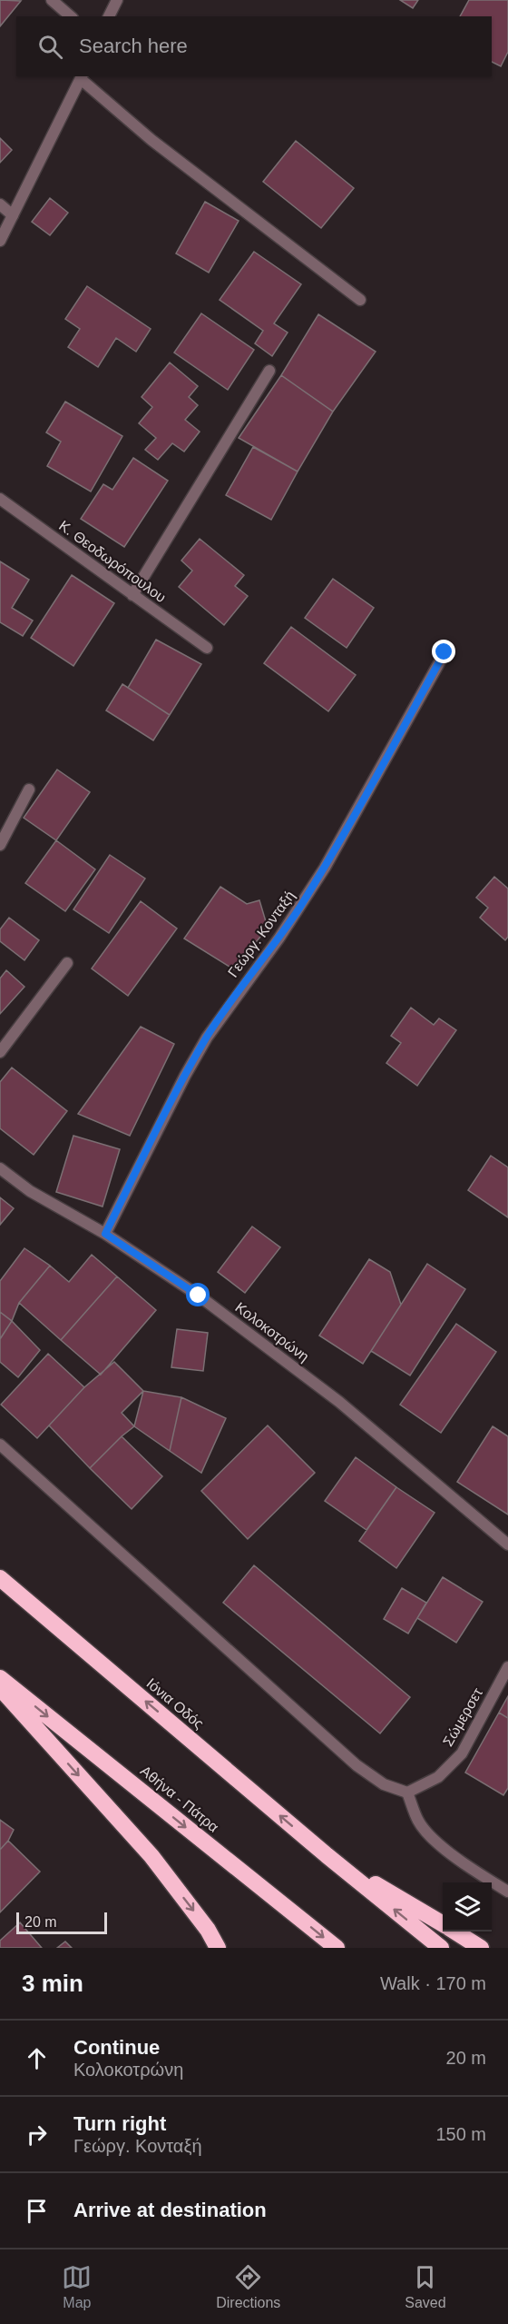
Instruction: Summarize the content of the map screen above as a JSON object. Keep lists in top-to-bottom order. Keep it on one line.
{"streets":{"highway":["Ιόνια Οδός","Αθήνα - Πάτρα"],"street":["Κ. Θεοδωρόπουλου","Γεώργ. Κονταξή","Κολοκοτρώνη","Σώμερσετ"]},"crossings":[["Γεώργ. Κονταξή","Κολοκοτρώνη"]],"scale_bar":"20 m","page":{"search":"Search here","scale":"20 m","heading":["3 min","Walk · 170 m"],"list":[["Continue","Κολοκοτρώνη","20 m"],["Turn right","Γεώργ. Κονταξή","150 m"],"Arrive at destination"],"nav":["Map","Directions","Saved"]}}
